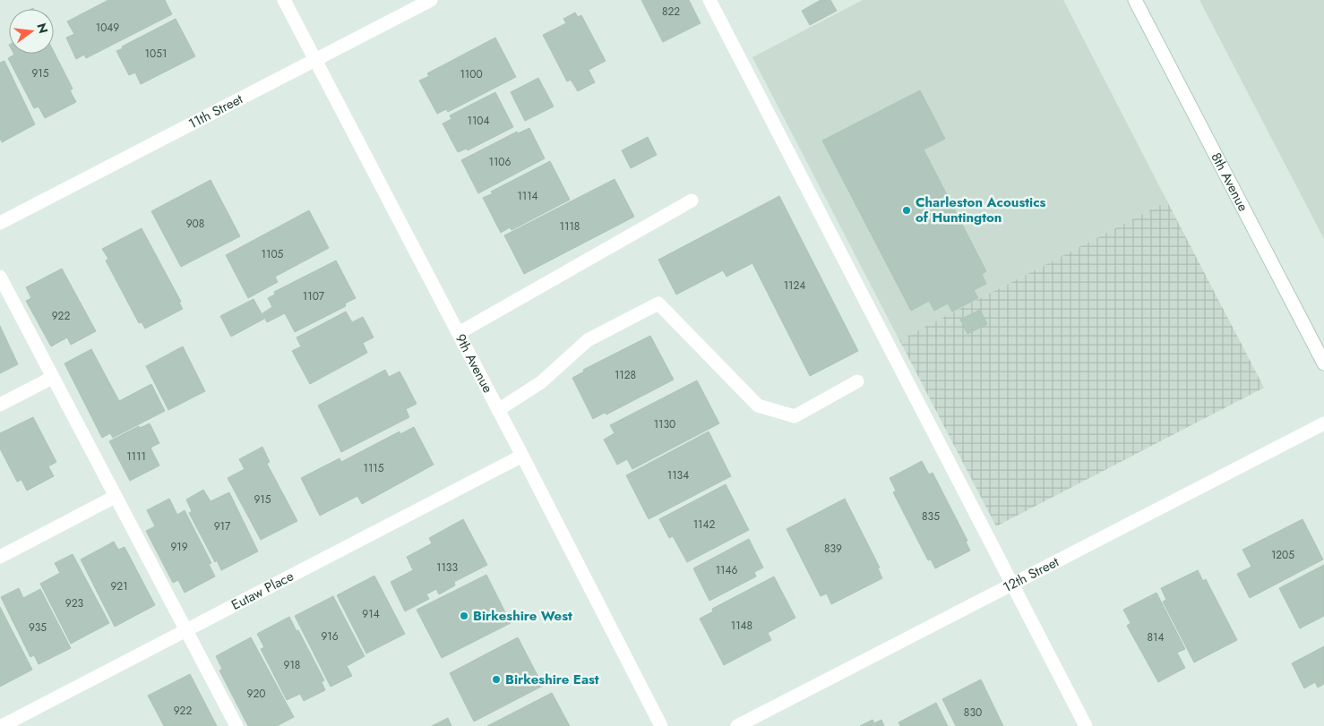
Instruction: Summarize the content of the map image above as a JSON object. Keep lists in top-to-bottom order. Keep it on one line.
{"streets":{"street":["11th Street","8th Avenue","9th Avenue","12th Street","Eutaw Place"]},"crossings":[["11th Street","9th Avenue"],["9th Avenue","Eutaw Place"]],"places":["Charleston Acoustics of Huntington","Birkeshire West","Birkeshire East"],"house_numbers":["822","1049","1051","915","1100","1104","1106","1114","908","1118","1105","1124","1107","922","1128","1130","1111","1115","1134","915","835","1142","917","919","839","1205","1133","1146","921","923","914","1148","935","916","814","918","920","922","830"],"north":"right"}
